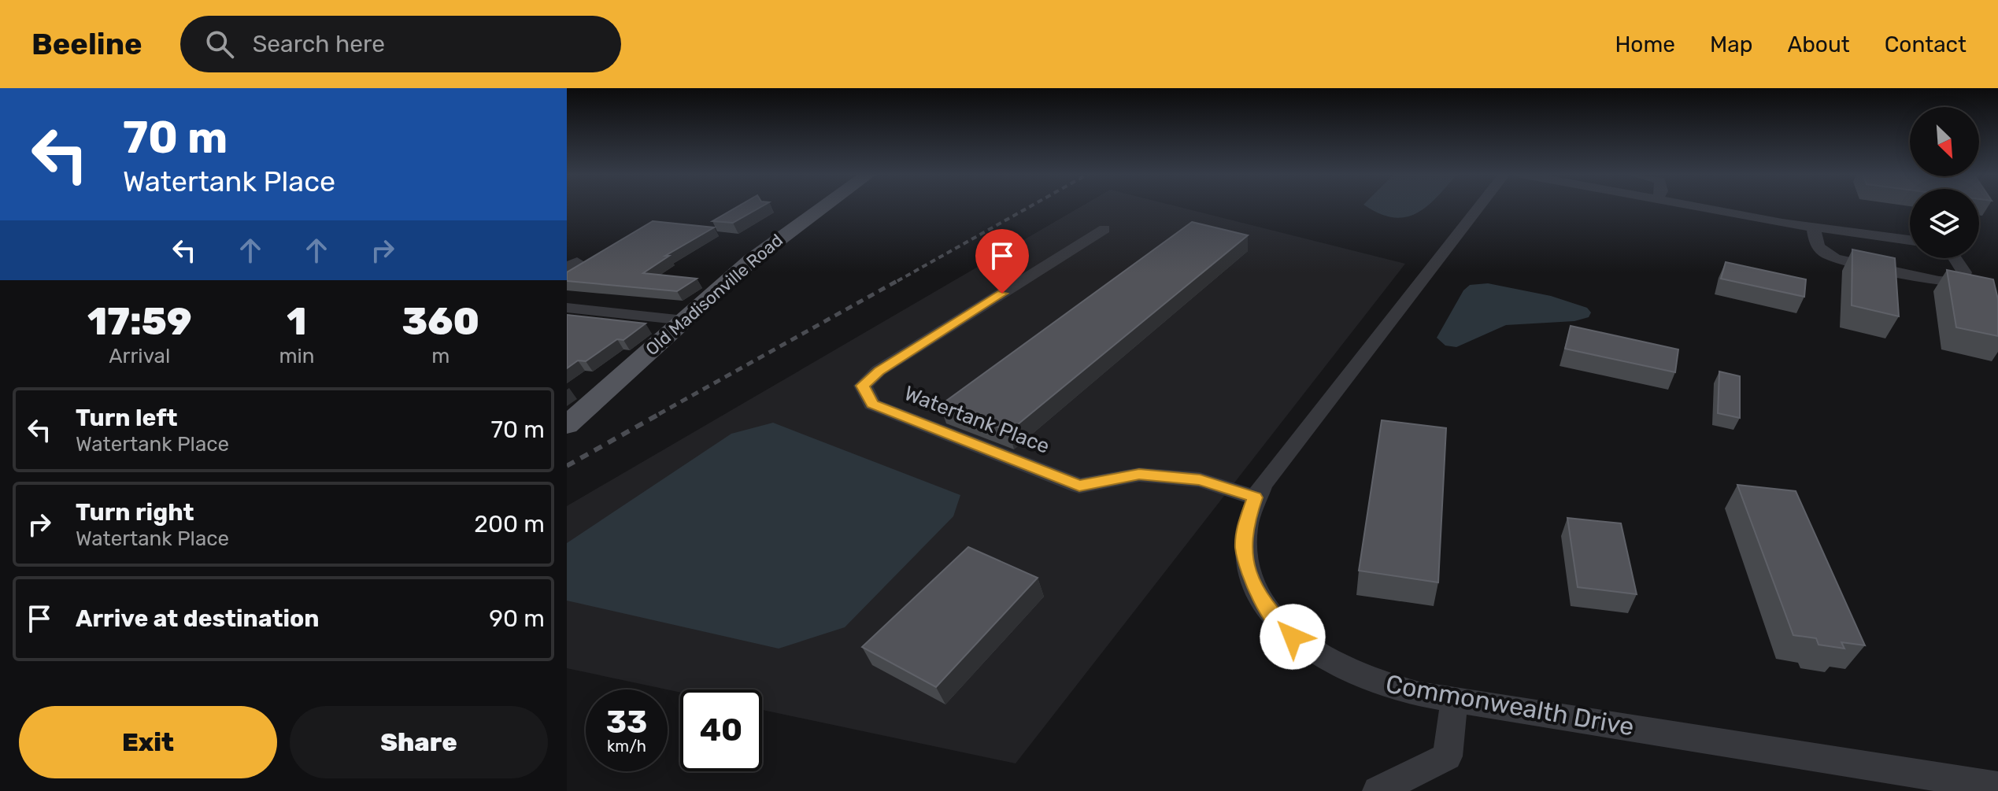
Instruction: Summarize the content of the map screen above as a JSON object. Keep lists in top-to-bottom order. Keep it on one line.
{"streets":{"main road":["Old Madisonville Road"],"street":["Watertank Place","Commonwealth Drive"]},"crossings":[["Watertank Place","Commonwealth Drive"]],"north":"bottom right","page":{"header":"Beeline","search":"Search here","nav":["Home","Map","About","Contact"],"turn":["70 m","Watertank Place"],"eta":["17:59","Arrival","1","min","360","m"],"list":[{"name":"Turn left","note":"Watertank Place","value":"70 m"},{"name":"Turn right","note":"Watertank Place","value":"200 m"},{"name":"Arrive at destination","value":"90 m"}],"speed":"33 km/h","limit":"40","buttons":["Exit","Share"]}}
